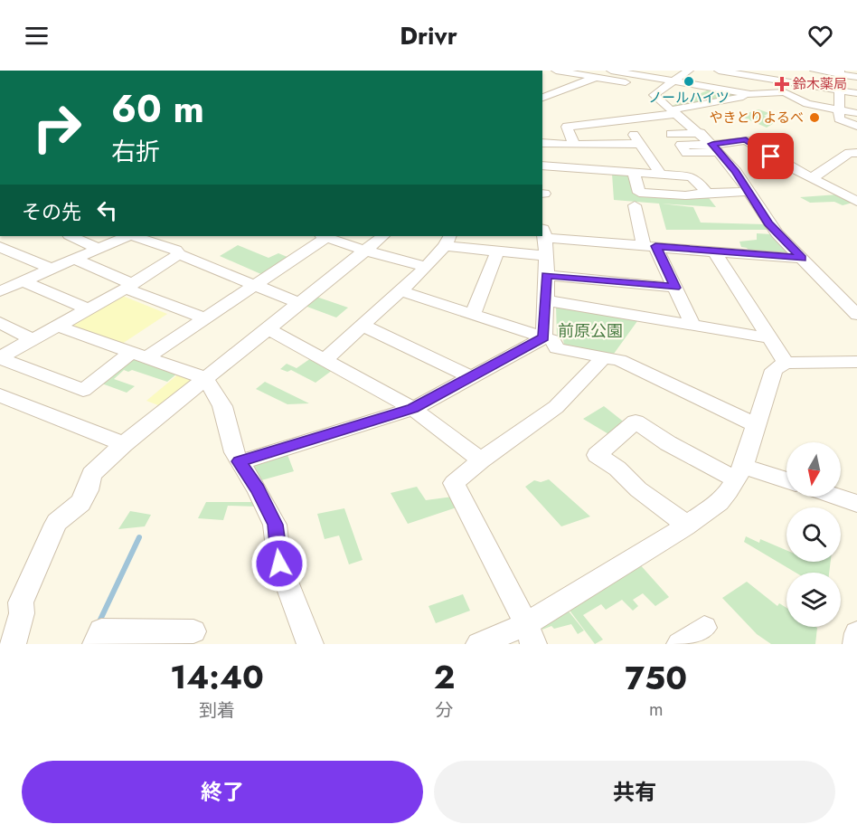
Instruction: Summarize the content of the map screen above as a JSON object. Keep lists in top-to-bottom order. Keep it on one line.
{"parks":["前原公園"],"places":{"other":["ノールハイツ","やきとりよるべ"],"health":["鈴木薬局"]},"north":"bottom","page":{"header":"Drivr","turn":["60 m","右折"],"then":"その先","eta":["14:40","到着","2","分","750","m"],"buttons":["終了","共有"]}}
